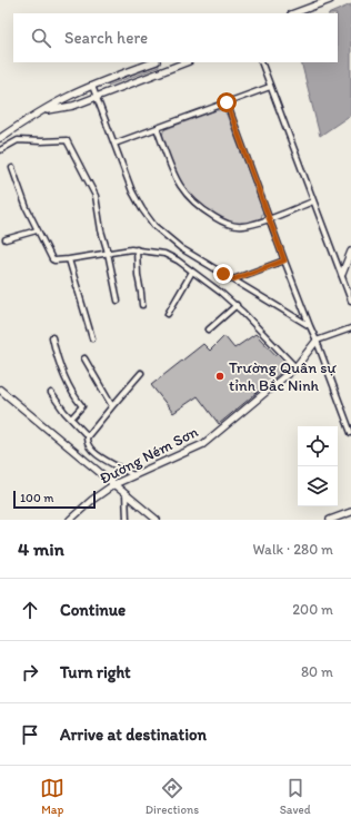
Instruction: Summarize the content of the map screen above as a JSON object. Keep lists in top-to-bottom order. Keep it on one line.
{"streets":{"street":["Đường Ném Sơn"]},"places":["Trường Quân sự tỉnh Bắc Ninh"],"scale_bar":"100 m","page":{"search":"Search here","scale":"100 m","heading":["4 min","Walk · 280 m"],"list":[["Continue","200 m"],["Turn right","80 m"],"Arrive at destination"],"nav":["Map","Directions","Saved"]}}
